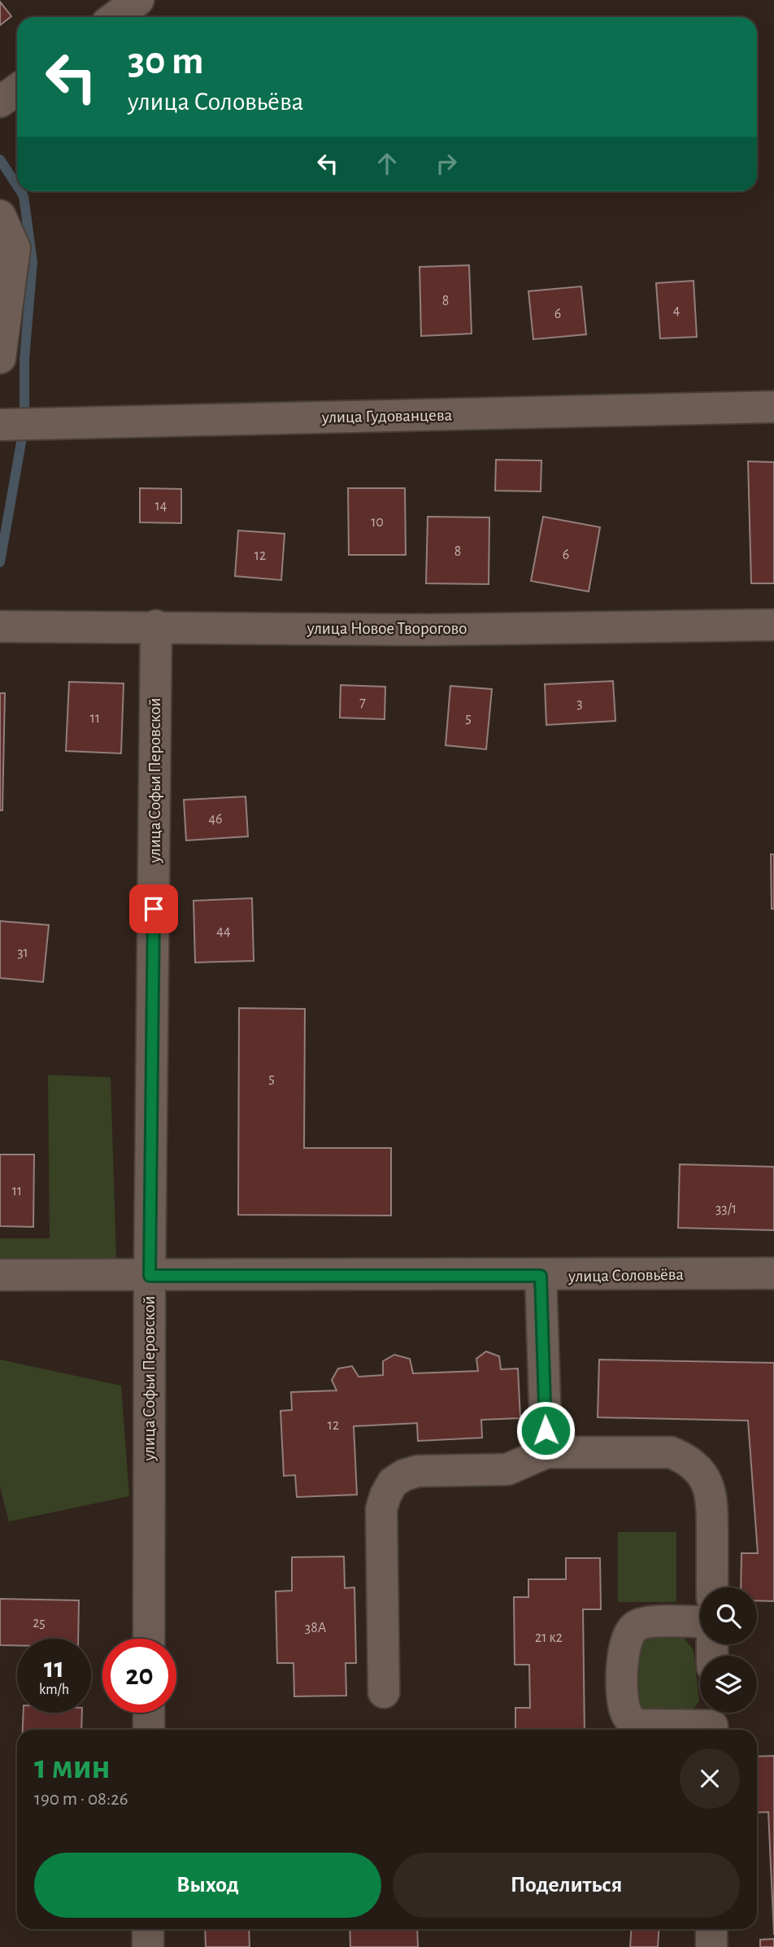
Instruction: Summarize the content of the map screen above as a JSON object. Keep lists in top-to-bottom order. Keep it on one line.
{"streets":{"street":["улица Гудованцева","улица Новое Творогово","улица Софьи Перовской","улица Соловьёва"]},"crossings":[["улица Новое Творогово","улица Софьи Перовской"],["улица Софьи Перовской","улица Соловьёва"]],"house_numbers":["8","4","6","14","10","8","6","12","7","3","11","5","46","44","31","5","11","33/1","12","25","38А","21 к2"],"page":{"turn":["30 m","улица Соловьёва"],"speed":"11 km/h","limit":"20","heading":["1 мин","190 m · 08:26"],"buttons":["Выход","Поделиться"]}}
